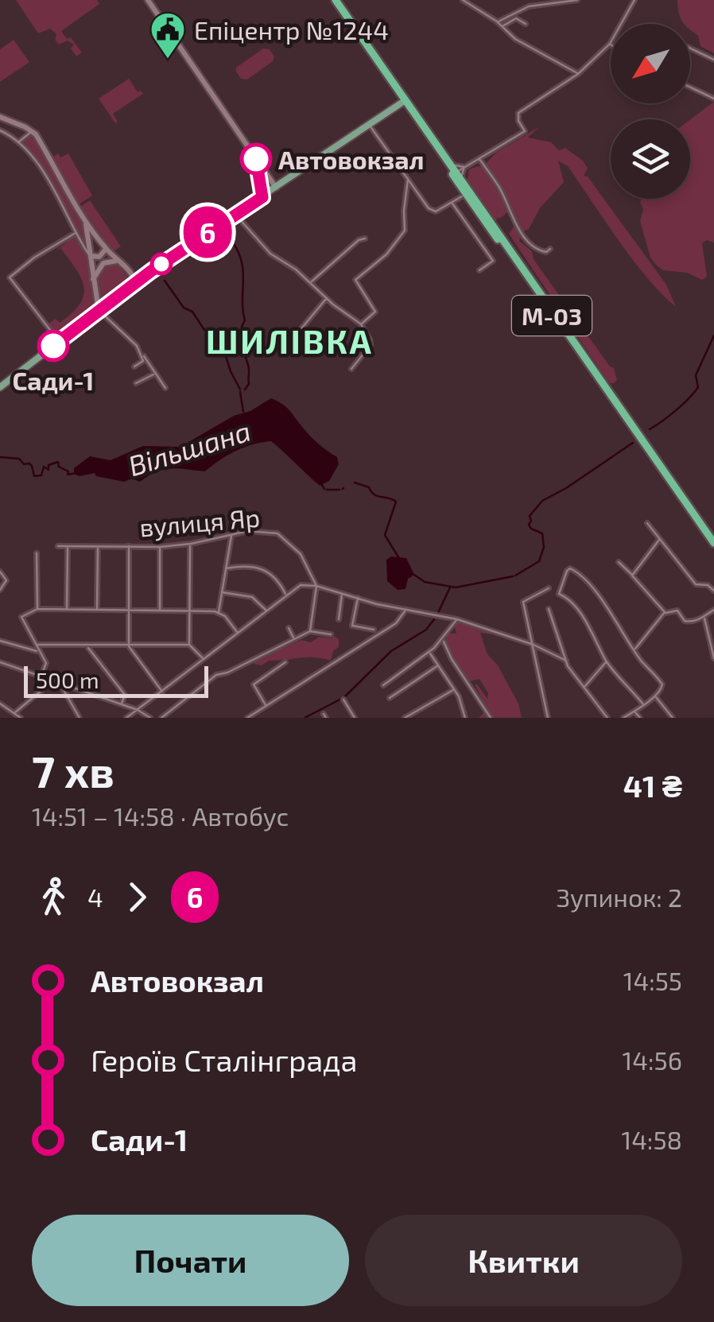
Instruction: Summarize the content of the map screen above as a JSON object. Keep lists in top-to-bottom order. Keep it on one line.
{"streets":{"highway":["М-03"],"street":["вулиця Яр"]},"districts":["ШИЛІВКА"],"water":["Вільшана"],"places":{"public building":["Епіцентр №1244"],"other":["Автовокзал","Сади-1"]},"lines":["bus line 6"],"scale_bar":"500 m","north":"bottom left","page":{"on_map":"6","scale":"500 m","heading":["7 хв","14:51 – 14:58 · Автобус","41 ₴"],"legs":["4","6","Зупинок: 2"],"list":[{"name":"Автовокзал","value":"14:55"},{"name":"Героїв Сталінграда","value":"14:56"},{"name":"Сади-1","value":"14:58"}],"buttons":["Почати","Квитки"]}}
